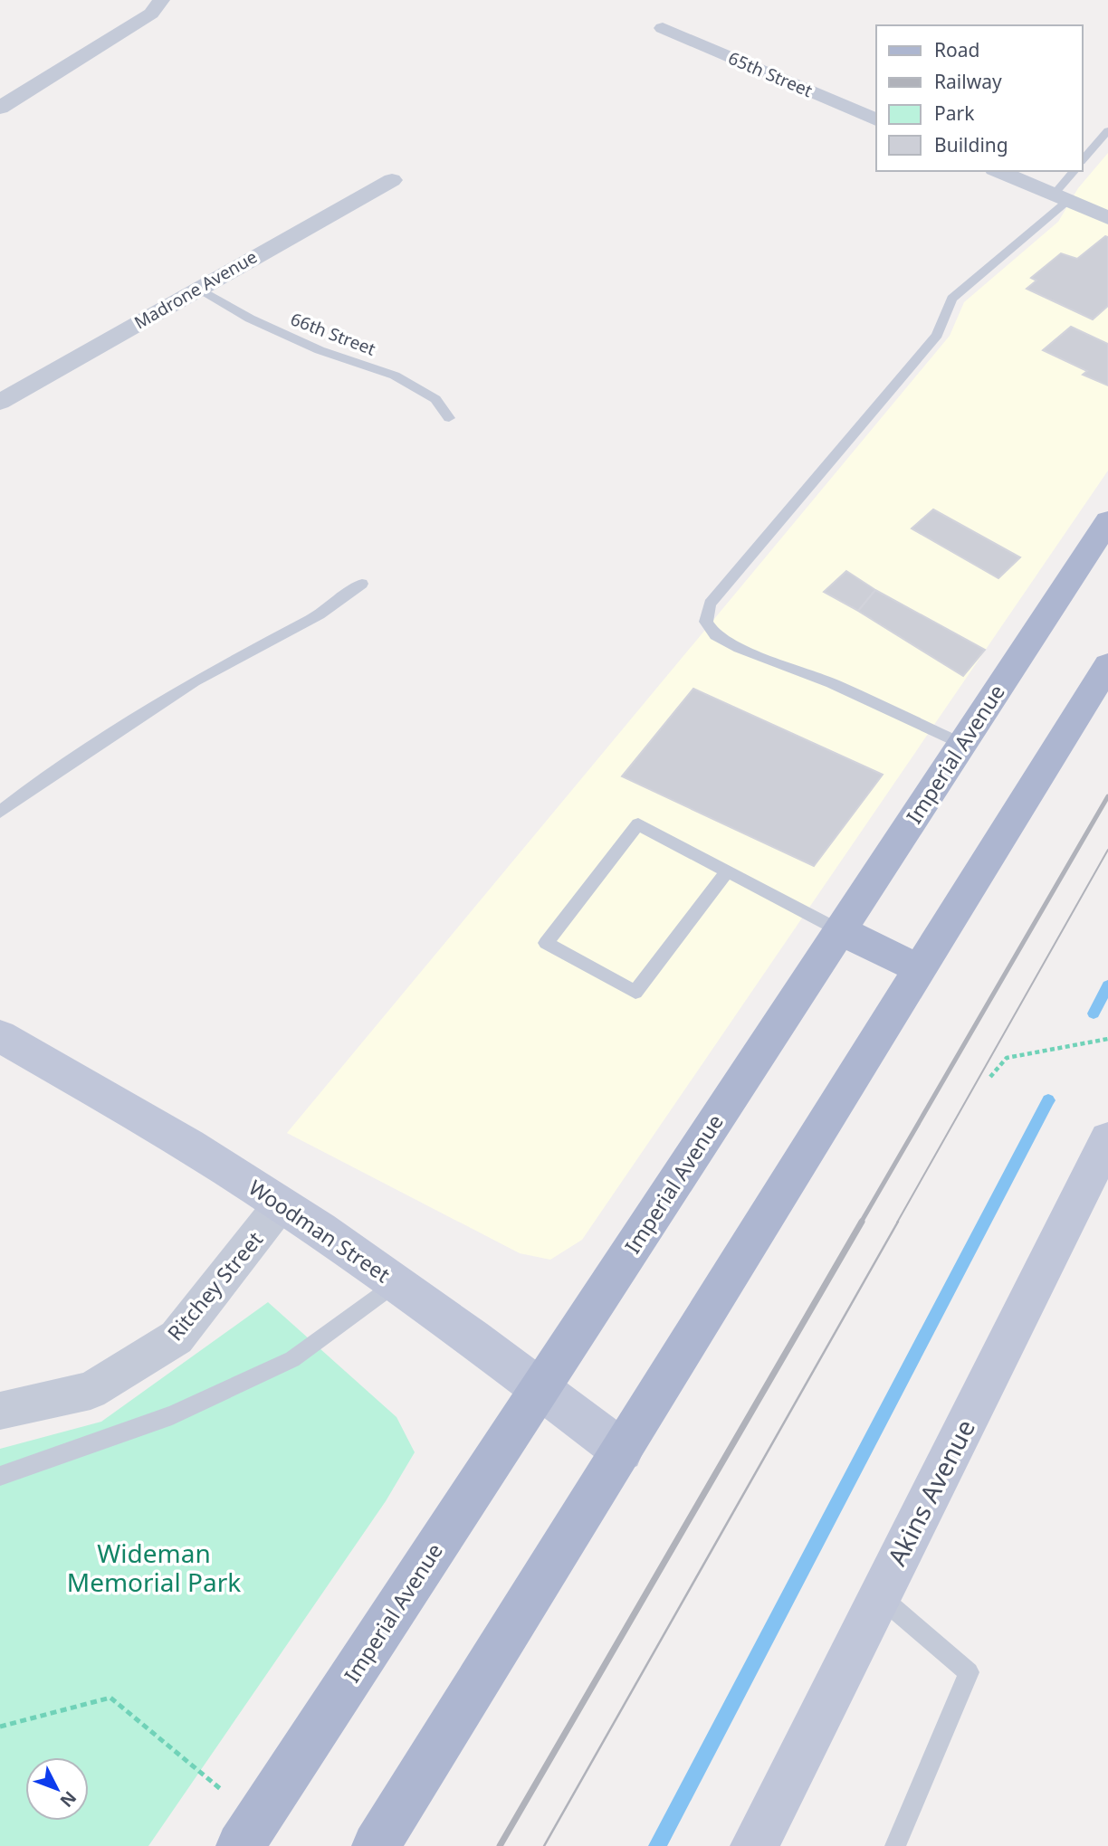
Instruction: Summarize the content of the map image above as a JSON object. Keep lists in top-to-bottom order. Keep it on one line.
{"streets":{"main road":["Imperial Avenue","Woodman Street","Akins Avenue"],"street":["65th Street","Madrone Avenue","Ritchey Street"],"lane":["66th Street"]},"crossings":[["Madrone Avenue","66th Street"],["Imperial Avenue","Woodman Street"],["Woodman Street","Ritchey Street"]],"parks":["Wideman Memorial Park"],"legend":["Road","Railway","Park","Building"],"north":"bottom right"}
